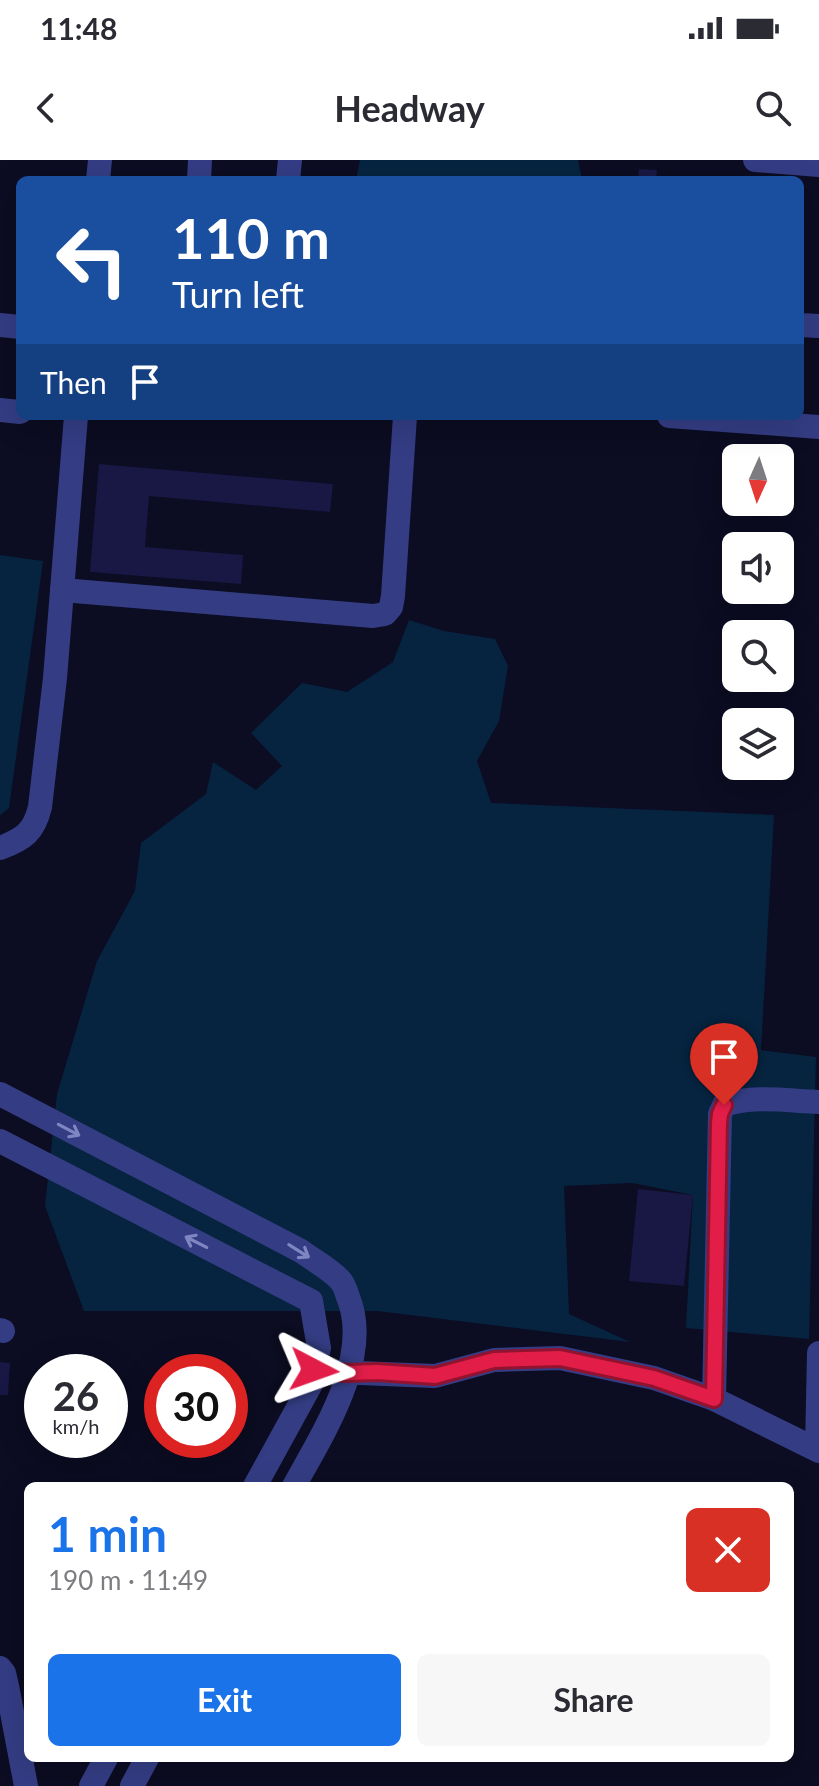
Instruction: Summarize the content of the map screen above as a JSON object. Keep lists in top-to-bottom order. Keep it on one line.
{"north":"bottom","page":{"status":"11:48","header":"Headway","turn":["110 m","Turn left"],"then":"Then","speed":"26 km/h","limit":"30","heading":["1 min","190 m · 11:49"],"buttons":["Exit","Share"]}}
